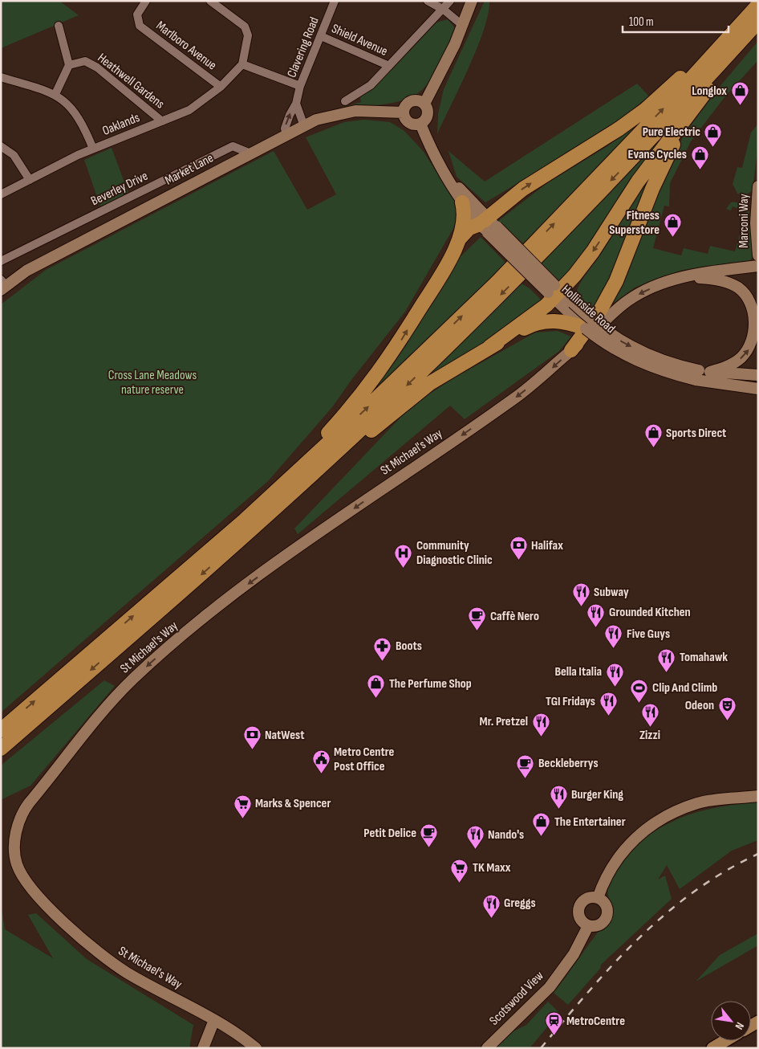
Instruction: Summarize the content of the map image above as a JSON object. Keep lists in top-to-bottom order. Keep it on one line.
{"streets":{"street":["Shield Avenue","Marlboro Avenue","Clavering Road","Heathwell Gardens","Oaklands","Market Lane","Beverley Drive","Marconi Way","Hollinside Road","St Michael's Way","Scotswood View"]},"crossings":[["Shield Avenue","Clavering Road"],["Marlboro Avenue","Oaklands"],["Clavering Road","Market Lane"],["Heathwell Gardens","Oaklands"],["Market Lane","Beverley Drive"],["Market Lane","Hollinside Road"]],"parks":["Cross Lane Meadows nature reserve"],"places":{"shop":["Longlox","Pure Electric","Evans Cycles","Fitness Superstore","Sports Direct","The Perfume Shop","The Entertainer"],"bank":["Halifax","NatWest"],"hospital":["Community Diagnostic Clinic"],"restaurant":["Subway","Grounded Kitchen","Five Guys","Tomahawk","Bella Italia","TGI Fridays","Zizzi","Mr. Pretzel","Burger King","Nando's","Greggs"],"cafe":["Caffè Nero","Beckleberrys","Petit Delice"],"pharmacy":["Boots"],"sports":["Clip And Climb"],"theatre":["Odeon"],"public building":["Metro Centre Post Office"],"supermarket":["Marks & Spencer","TK Maxx"],"station":["MetroCentre"]},"scale_bar":"100 m","north":"bottom right"}
